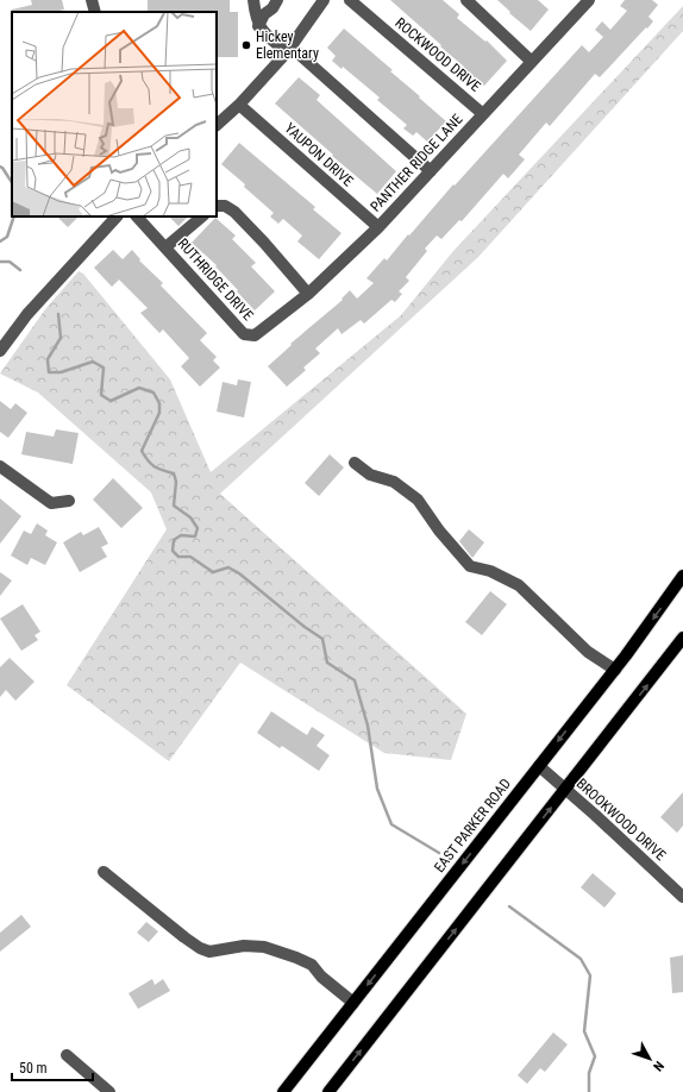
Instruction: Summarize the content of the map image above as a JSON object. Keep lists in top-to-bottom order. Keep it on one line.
{"streets":{"main road":["EAST PARKER ROAD"],"street":["ROCKWOOD DRIVE","YAUPON DRIVE","PANTHER RIDGE LANE","RUTHRIDGE DRIVE","BROOKWOOD DRIVE"]},"crossings":[["ROCKWOOD DRIVE","PANTHER RIDGE LANE"],["YAUPON DRIVE","PANTHER RIDGE LANE"],["PANTHER RIDGE LANE","RUTHRIDGE DRIVE"],["BROOKWOOD DRIVE","EAST PARKER ROAD"]],"places":["Hickey Elementary"],"scale_bar":"50 m","north":"bottom right"}
